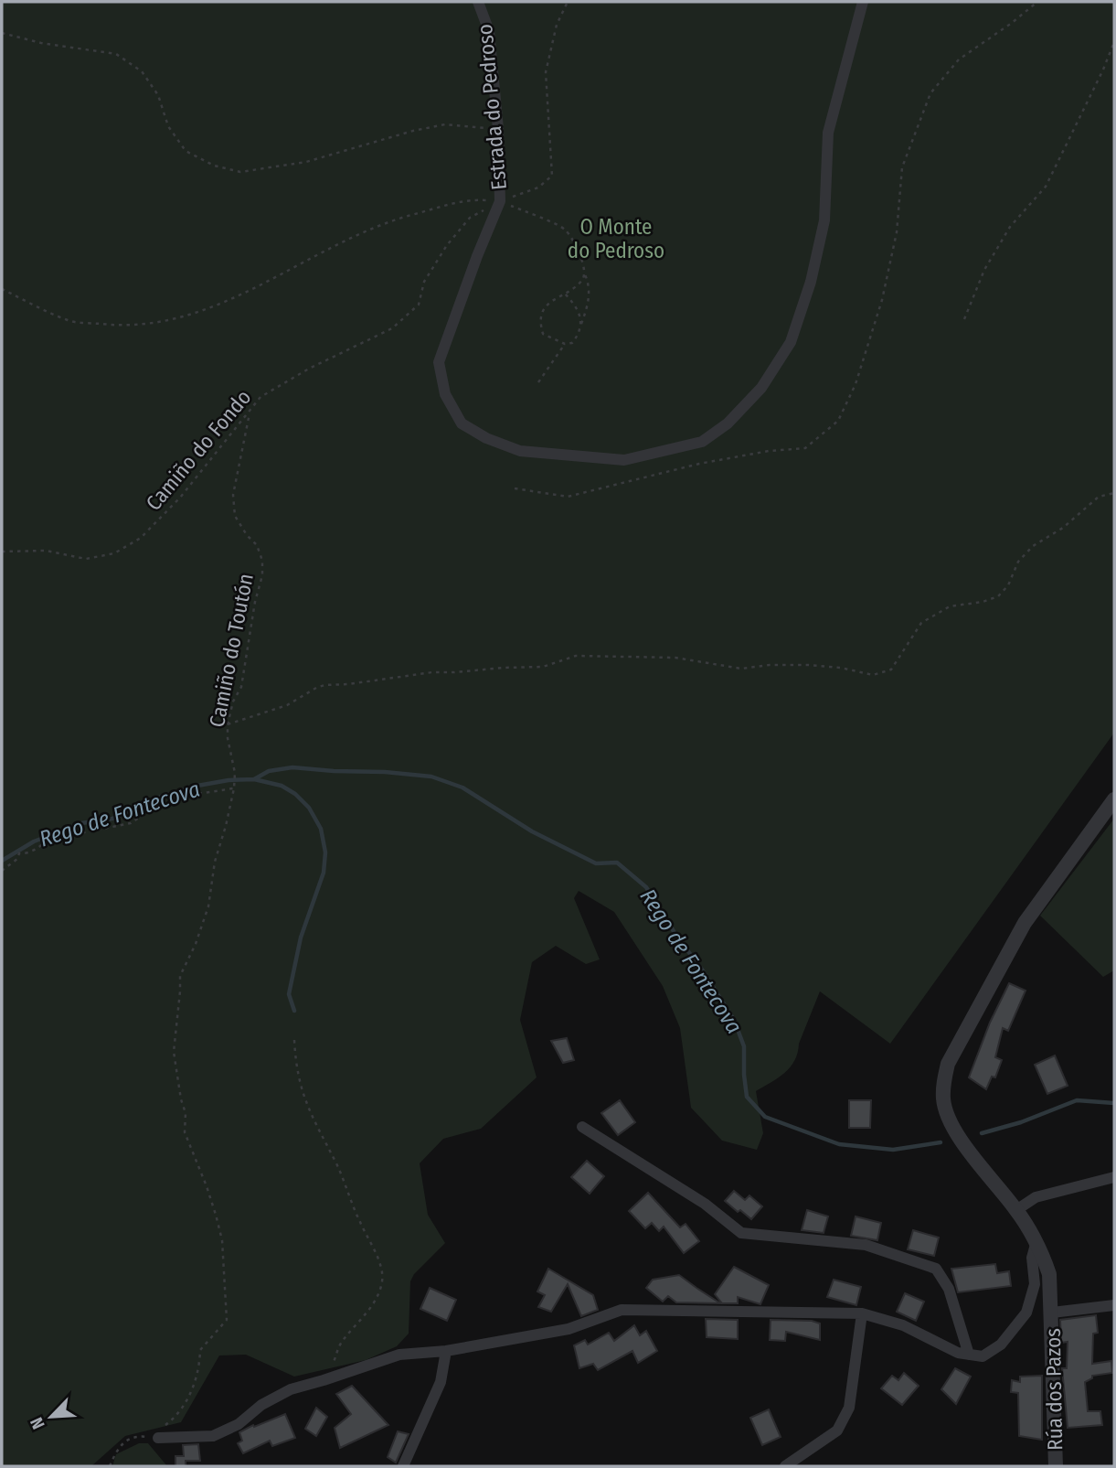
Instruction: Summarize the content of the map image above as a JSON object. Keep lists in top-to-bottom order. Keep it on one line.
{"streets":{"street":["Estrada do Pedroso","Rúa dos Pazos"],"path":["Camiño do Fondo","Camiño do Toutón"]},"crossings":[["Estrada do Pedroso","Camiño do Fondo"],["Camiño do Fondo","Camiño do Toutón"]],"water":["Rego de Fontecova"],"parks":["O Monte do Pedroso"],"north":"bottom left"}
